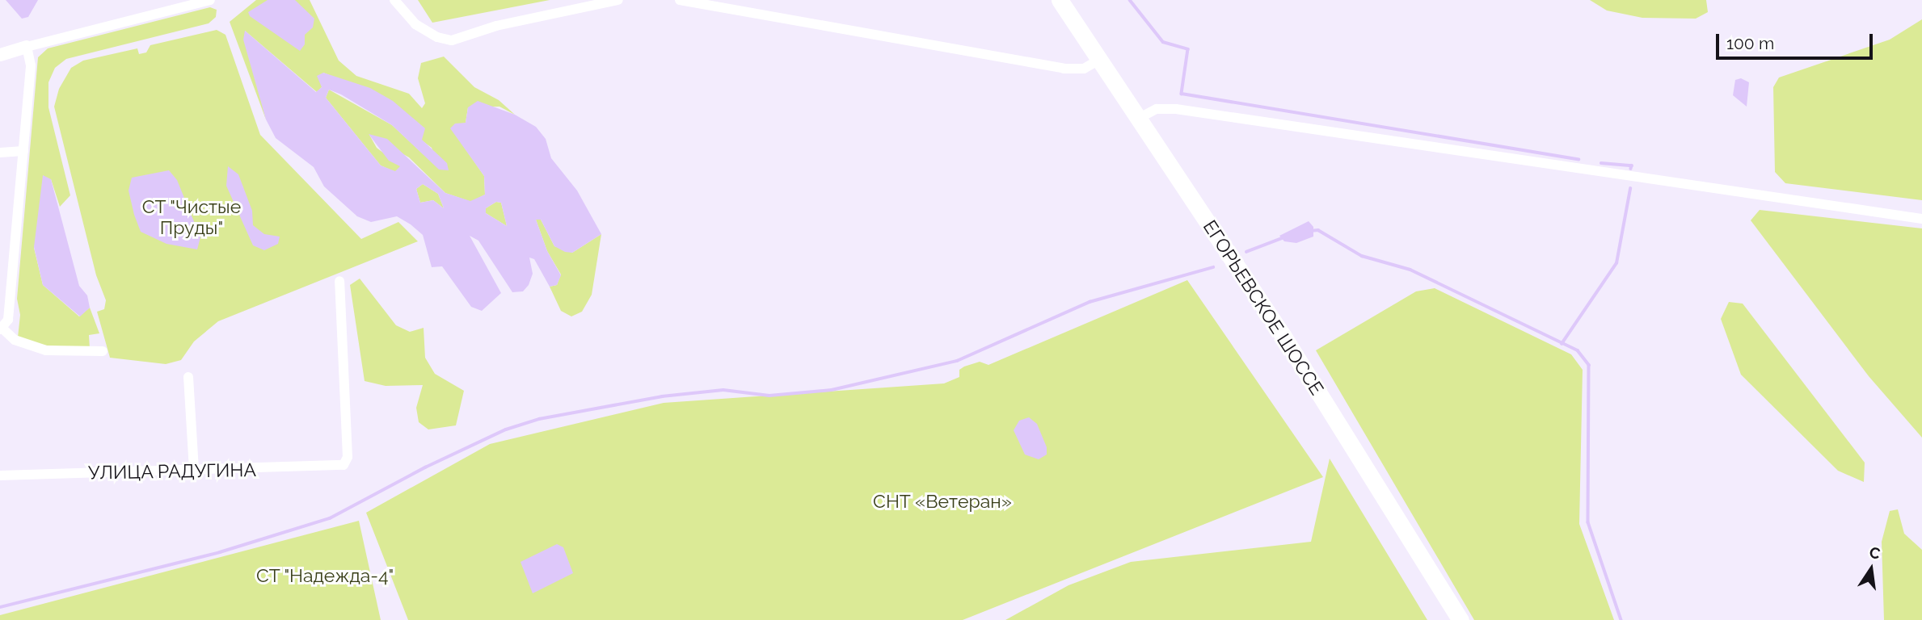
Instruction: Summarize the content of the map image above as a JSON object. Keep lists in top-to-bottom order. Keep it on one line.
{"streets":{"main road":["ЕГОРЬЕВСКОЕ ШОССЕ"],"street":["УЛИЦА РАДУГИНА"]},"parks":["СТ \"Чистые Пруды\"","СНТ «Ветеран»","СТ \"Надежда-4\""],"scale_bar":"100 m","north":"top"}
